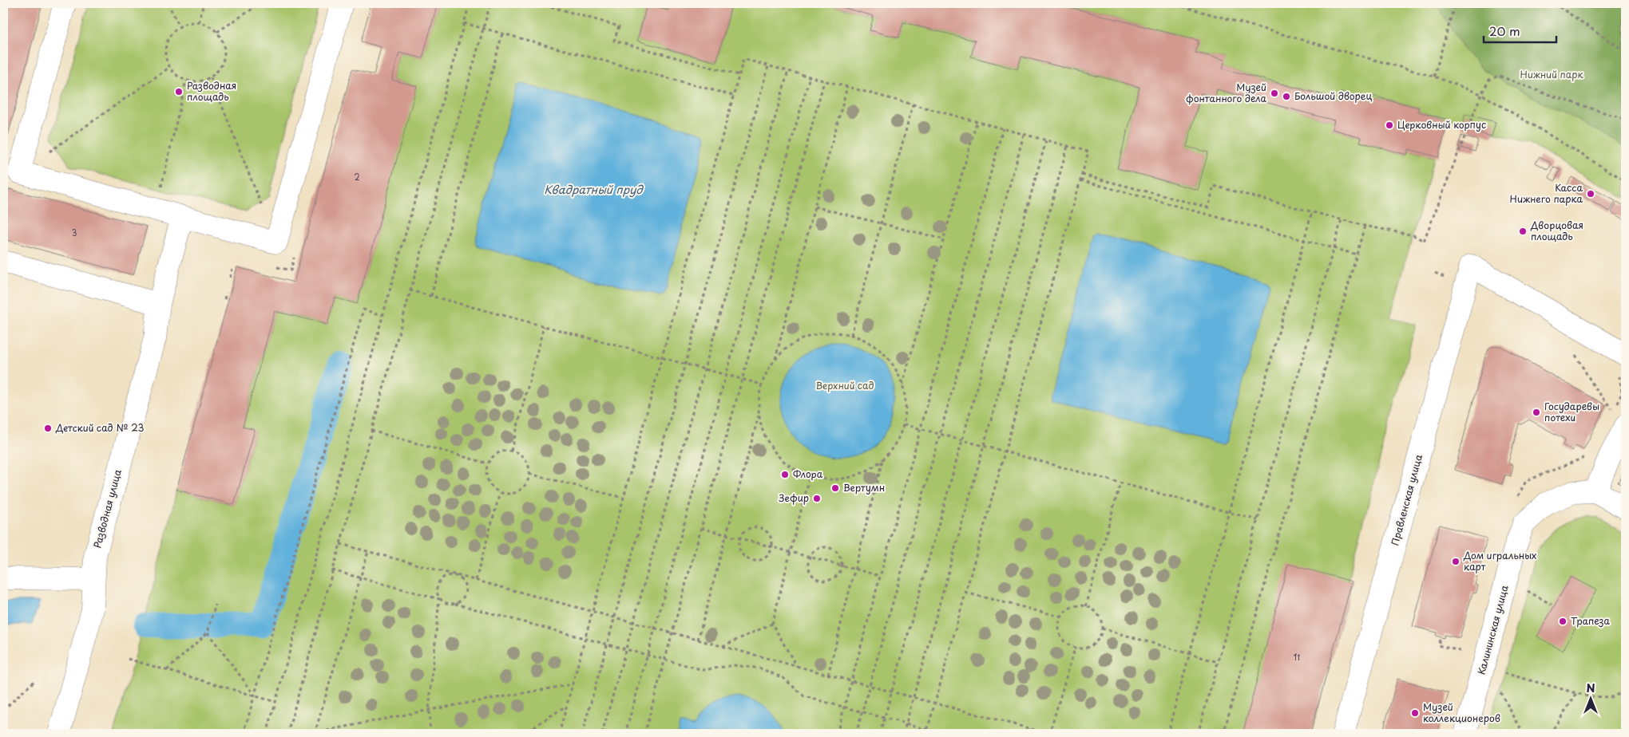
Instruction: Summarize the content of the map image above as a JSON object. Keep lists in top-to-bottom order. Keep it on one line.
{"streets":{"street":["Правленская улица","Разводная улица","Калининская улица"]},"water":["Квадратный пруд"],"parks":["Нижний парк","Верхний сад"],"places":["Разводная площадь","Музей фонтанного дела","Большой дворец","Церковный корпус","Касса Нижнего парка","Дворцовая площадь","Государевы потехи","Детский сад № 23","Флора","Вертумн","Зефир","Дом игральных карт","Трапеза","Музей коллекционеров"],"house_numbers":["2","3","11"],"scale_bar":"20 m","north":"top"}
